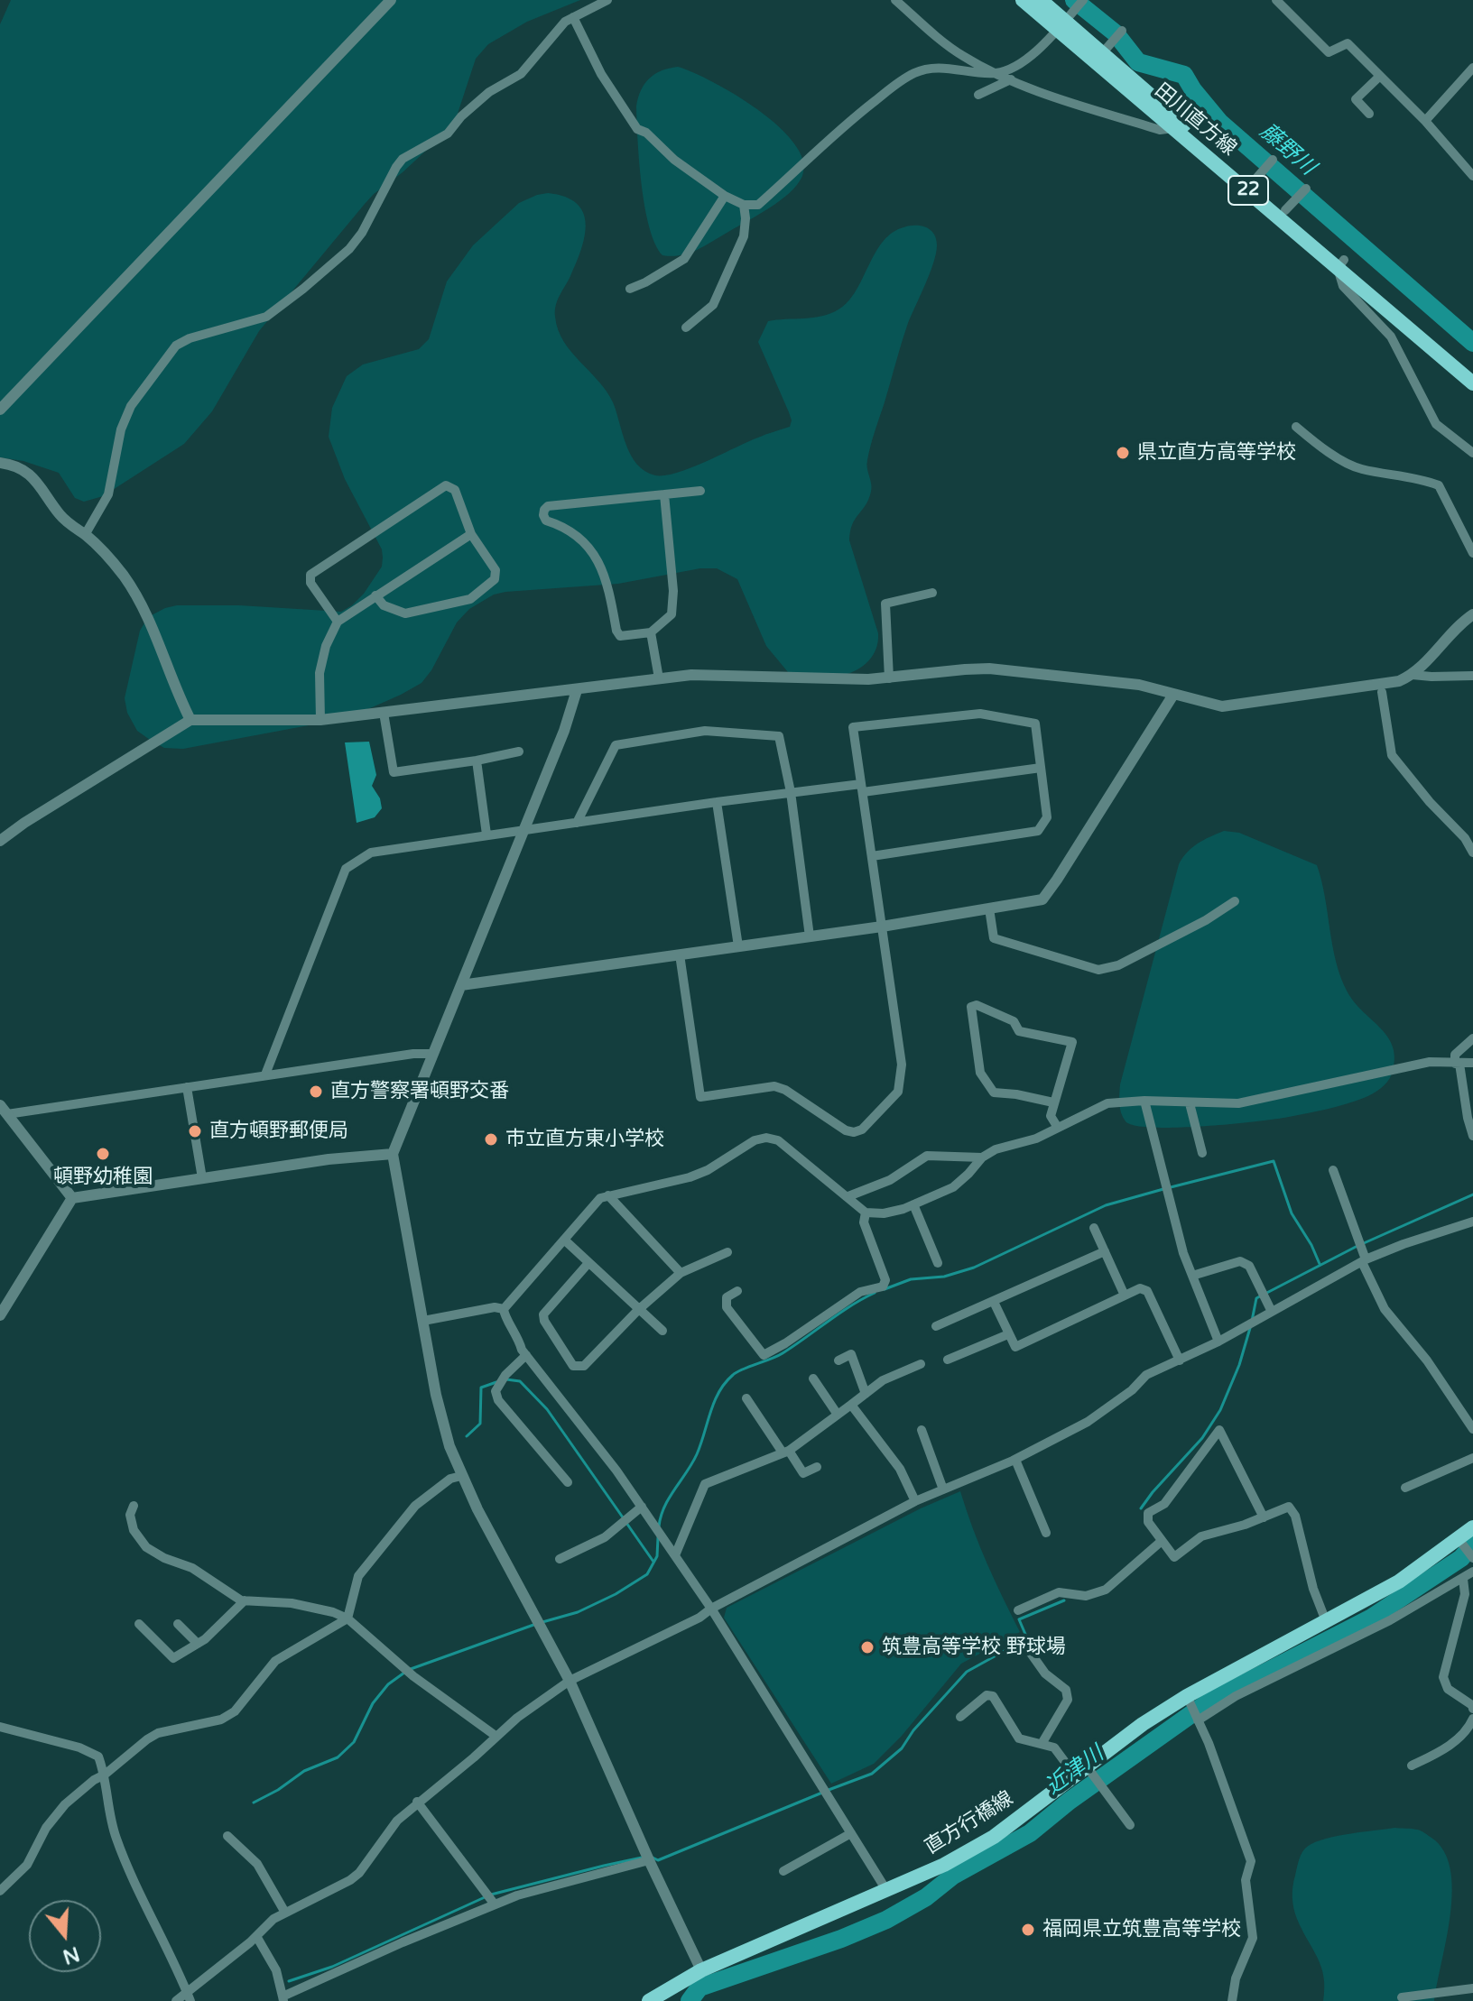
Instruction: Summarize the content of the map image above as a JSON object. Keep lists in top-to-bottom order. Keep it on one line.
{"streets":{"main road":["田川直方線","22","直方行橋線"]},"water":["藤野川","近津川"],"places":["県立直方高等学校","直方警察署頓野交番","直方頓野郵便局","市立直方東小学校","頓野幼稚園","筑豊高等学校 野球場","福岡県立筑豊高等学校"],"north":"bottom"}
